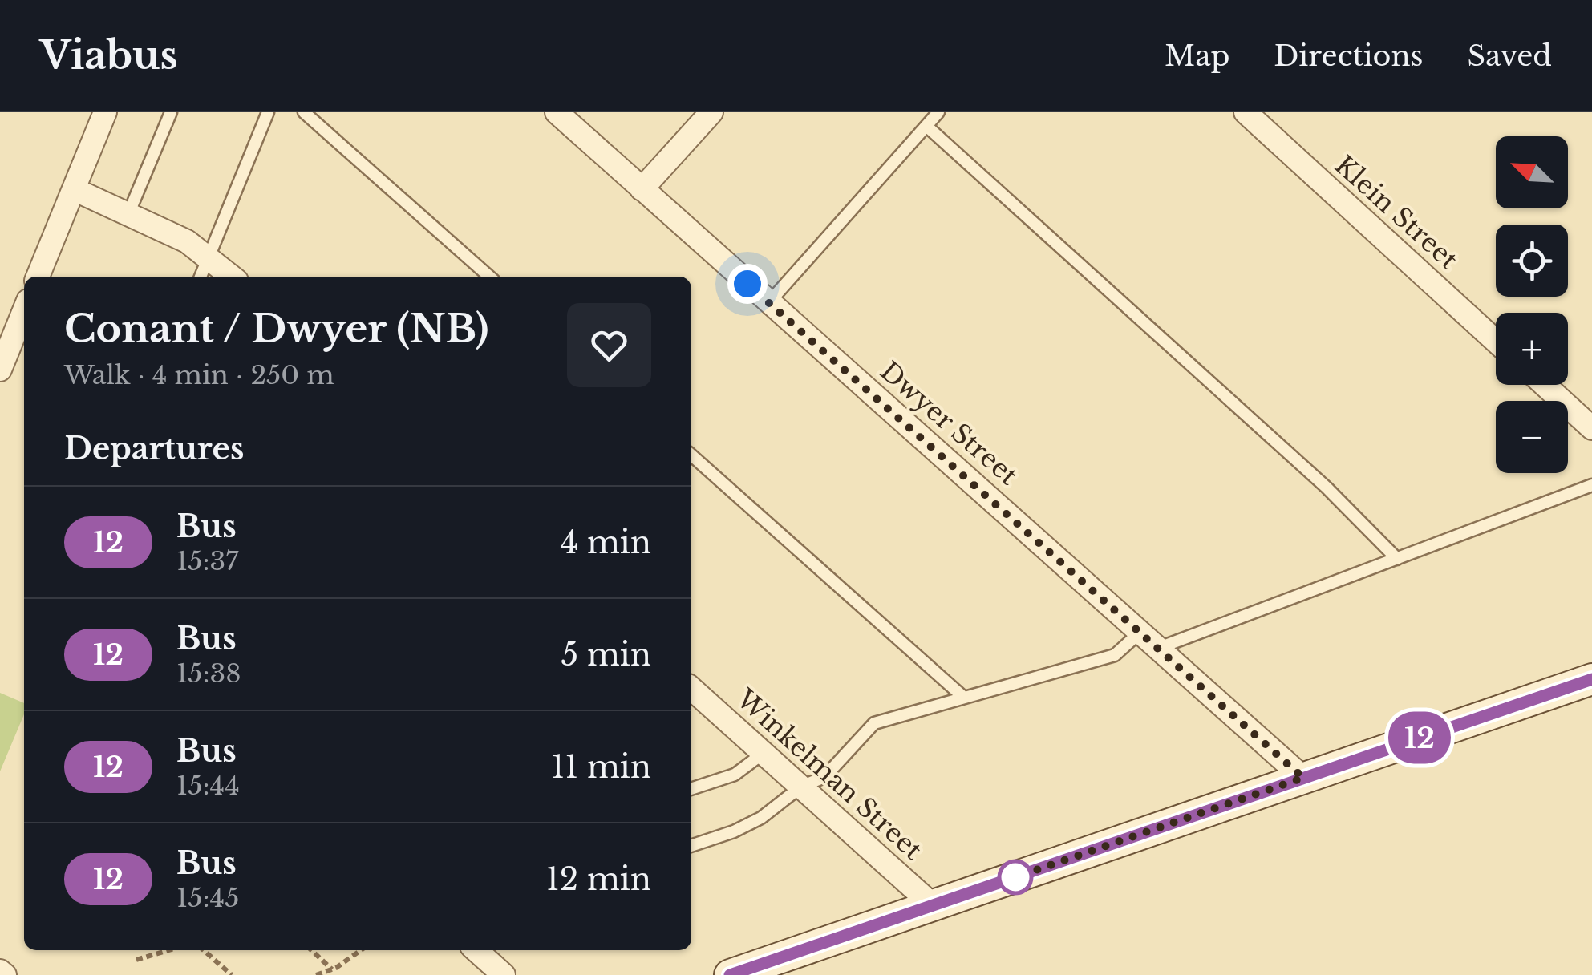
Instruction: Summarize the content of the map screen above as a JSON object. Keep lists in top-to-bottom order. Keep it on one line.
{"streets":{"street":["Klein Street","Dwyer Street","Winkelman Street"]},"lines":["bus line 12"],"north":"top left","page":{"header":"Viabus","nav":["Map","Directions","Saved"],"on_map":"12","map_buttons":["+","−"],"heading":[["Conant / Dwyer (NB)","Walk · 4 min · 250 m"],"Departures"],"list":[{"mark":"12","name":"Bus","note":"15:37","value":"4 min"},{"mark":"12","name":"Bus","note":"15:38","value":"5 min"},{"mark":"12","name":"Bus","note":"15:44","value":"11 min"},{"mark":"12","name":"Bus","note":"15:45","value":"12 min"}]}}
